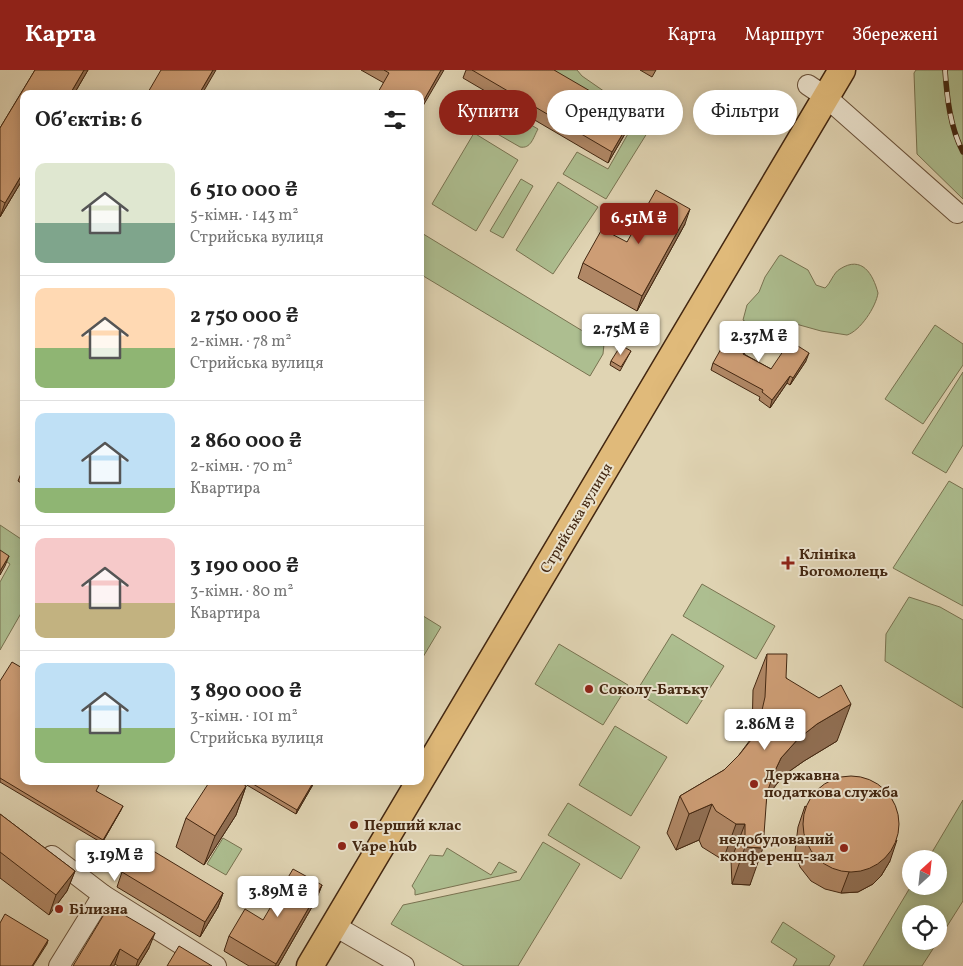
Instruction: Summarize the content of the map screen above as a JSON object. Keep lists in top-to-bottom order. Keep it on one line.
{"streets":{"main road":["Стрийська вулиця"]},"places":{"health":["Клініка Богомолець"],"other":["Соколу-Батьку","Державна податкова служба","Перший клас","Vape hub","недобудований конференц-зал","Білизна"]},"north":"top right","page":{"header":"Карта","nav":["Карта","Маршрут","Збережені"],"chip":["Купити","Орендувати","Фільтри"],"heading":"Об’єктів: 6","list":[{"name":"6 510 000 ₴","note":"5-кімн. · 143 m² · Стрийська вулиця"},{"name":"2 750 000 ₴","note":"2-кімн. · 78 m² · Стрийська вулиця"},{"name":"2 860 000 ₴","note":"2-кімн. · 70 m² · Квартира"},{"name":"3 190 000 ₴","note":"3-кімн. · 80 m² · Квартира"},{"name":"3 890 000 ₴","note":"3-кімн. · 101 m² · Стрийська вулиця"}],"price":["6.51M ₴","2.75M ₴","2.37M ₴","2.86M ₴","3.19M ₴","3.89M ₴"]}}
